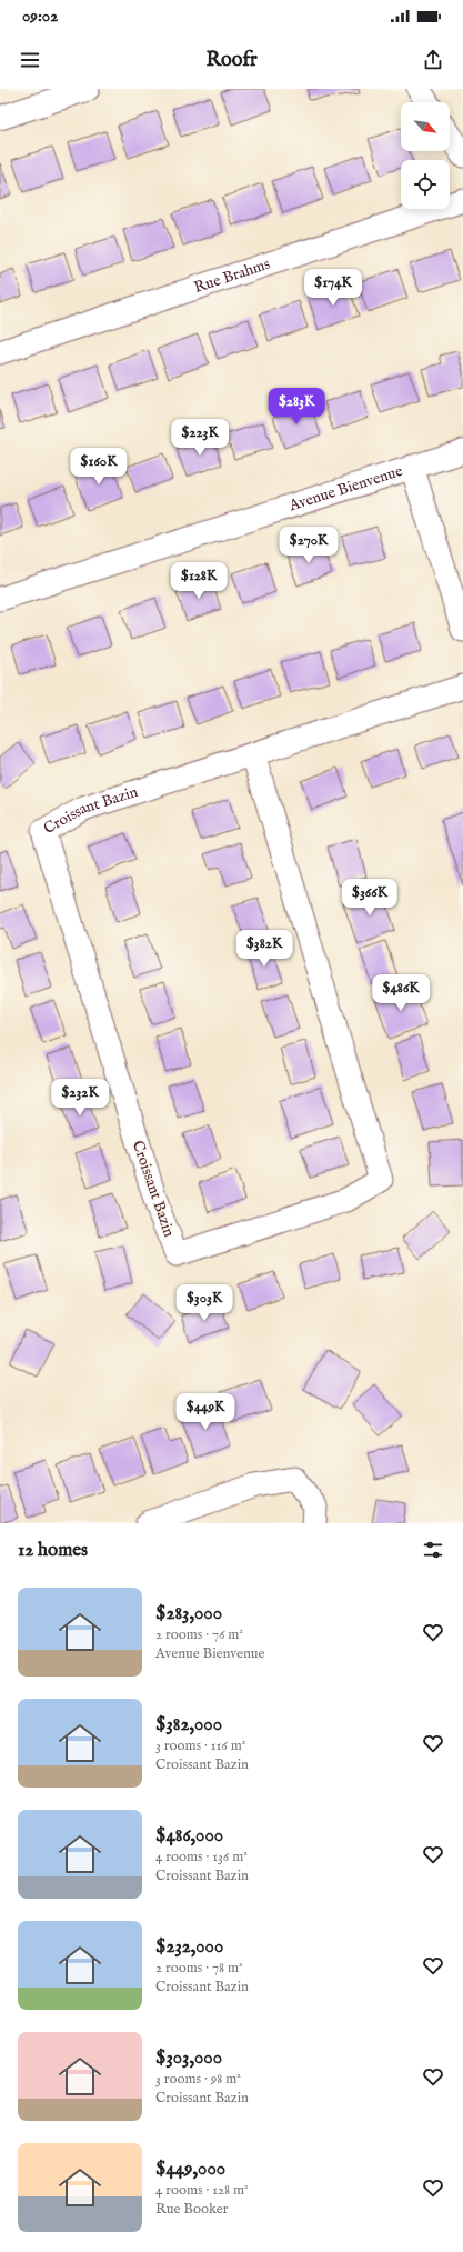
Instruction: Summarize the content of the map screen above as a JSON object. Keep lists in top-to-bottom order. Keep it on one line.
{"streets":{"street":["Rue Brahms","Avenue Bienvenue","Croissant Bazin"]},"north":"bottom right","page":{"status":"09:02","header":"Roofr","price":["$174K","$283K","$223K","$160K","$270K","$128K","$366K","$382K","$486K","$232K","$303K","$449K"],"heading":"12 homes","list":[{"name":"$283,000","note":"2 rooms · 76 m² · Avenue Bienvenue"},{"name":"$382,000","note":"3 rooms · 116 m² · Croissant Bazin"},{"name":"$486,000","note":"4 rooms · 136 m² · Croissant Bazin"},{"name":"$232,000","note":"2 rooms · 78 m² · Croissant Bazin"},{"name":"$303,000","note":"3 rooms · 98 m² · Croissant Bazin"},{"name":"$449,000","note":"4 rooms · 128 m² · Rue Booker"}]}}
